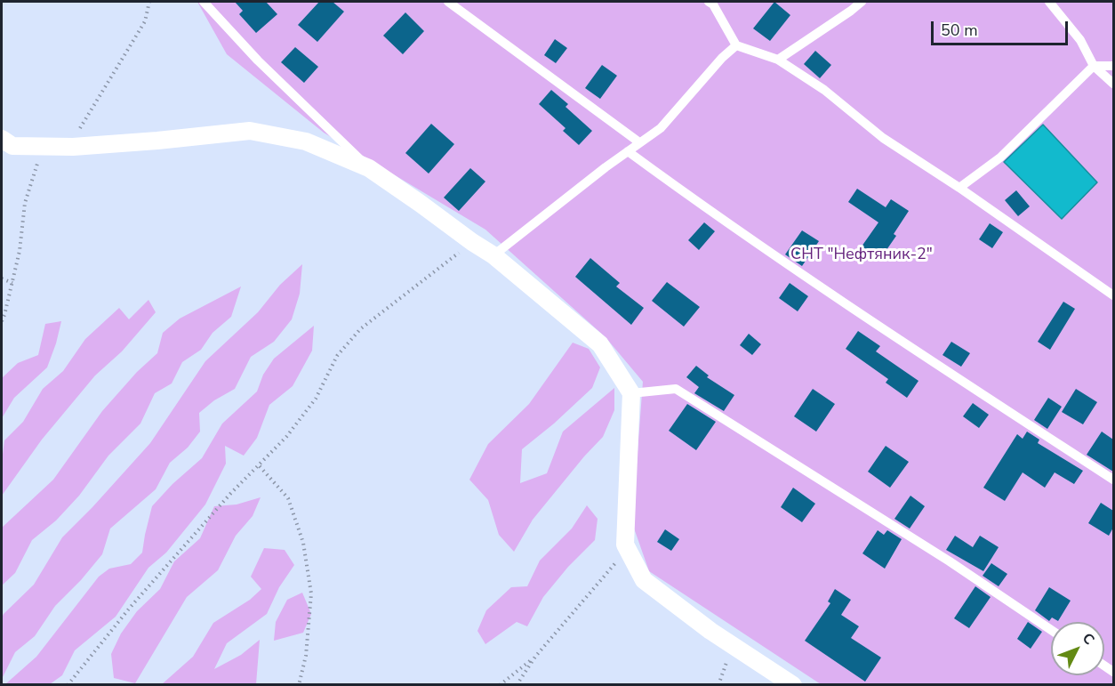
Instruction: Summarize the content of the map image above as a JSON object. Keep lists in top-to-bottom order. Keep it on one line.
{"parks":["СНТ \"Нефтяник-2\""],"scale_bar":"50 m","north":"top right"}
